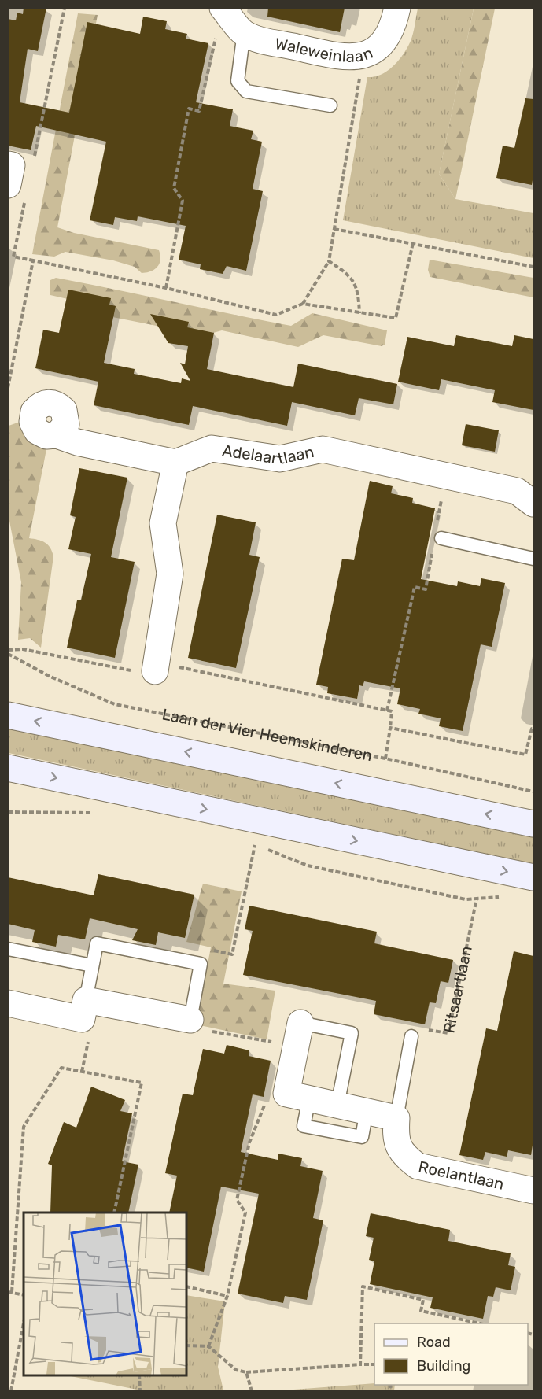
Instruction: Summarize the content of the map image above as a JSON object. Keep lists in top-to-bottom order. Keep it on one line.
{"streets":{"street":["Waleweinlaan","Adelaartlaan","Laan der Vier Heemskinderen","Roelantlaan"],"path":["Ritsaartlaan"]},"legend":["Road","Building"]}
